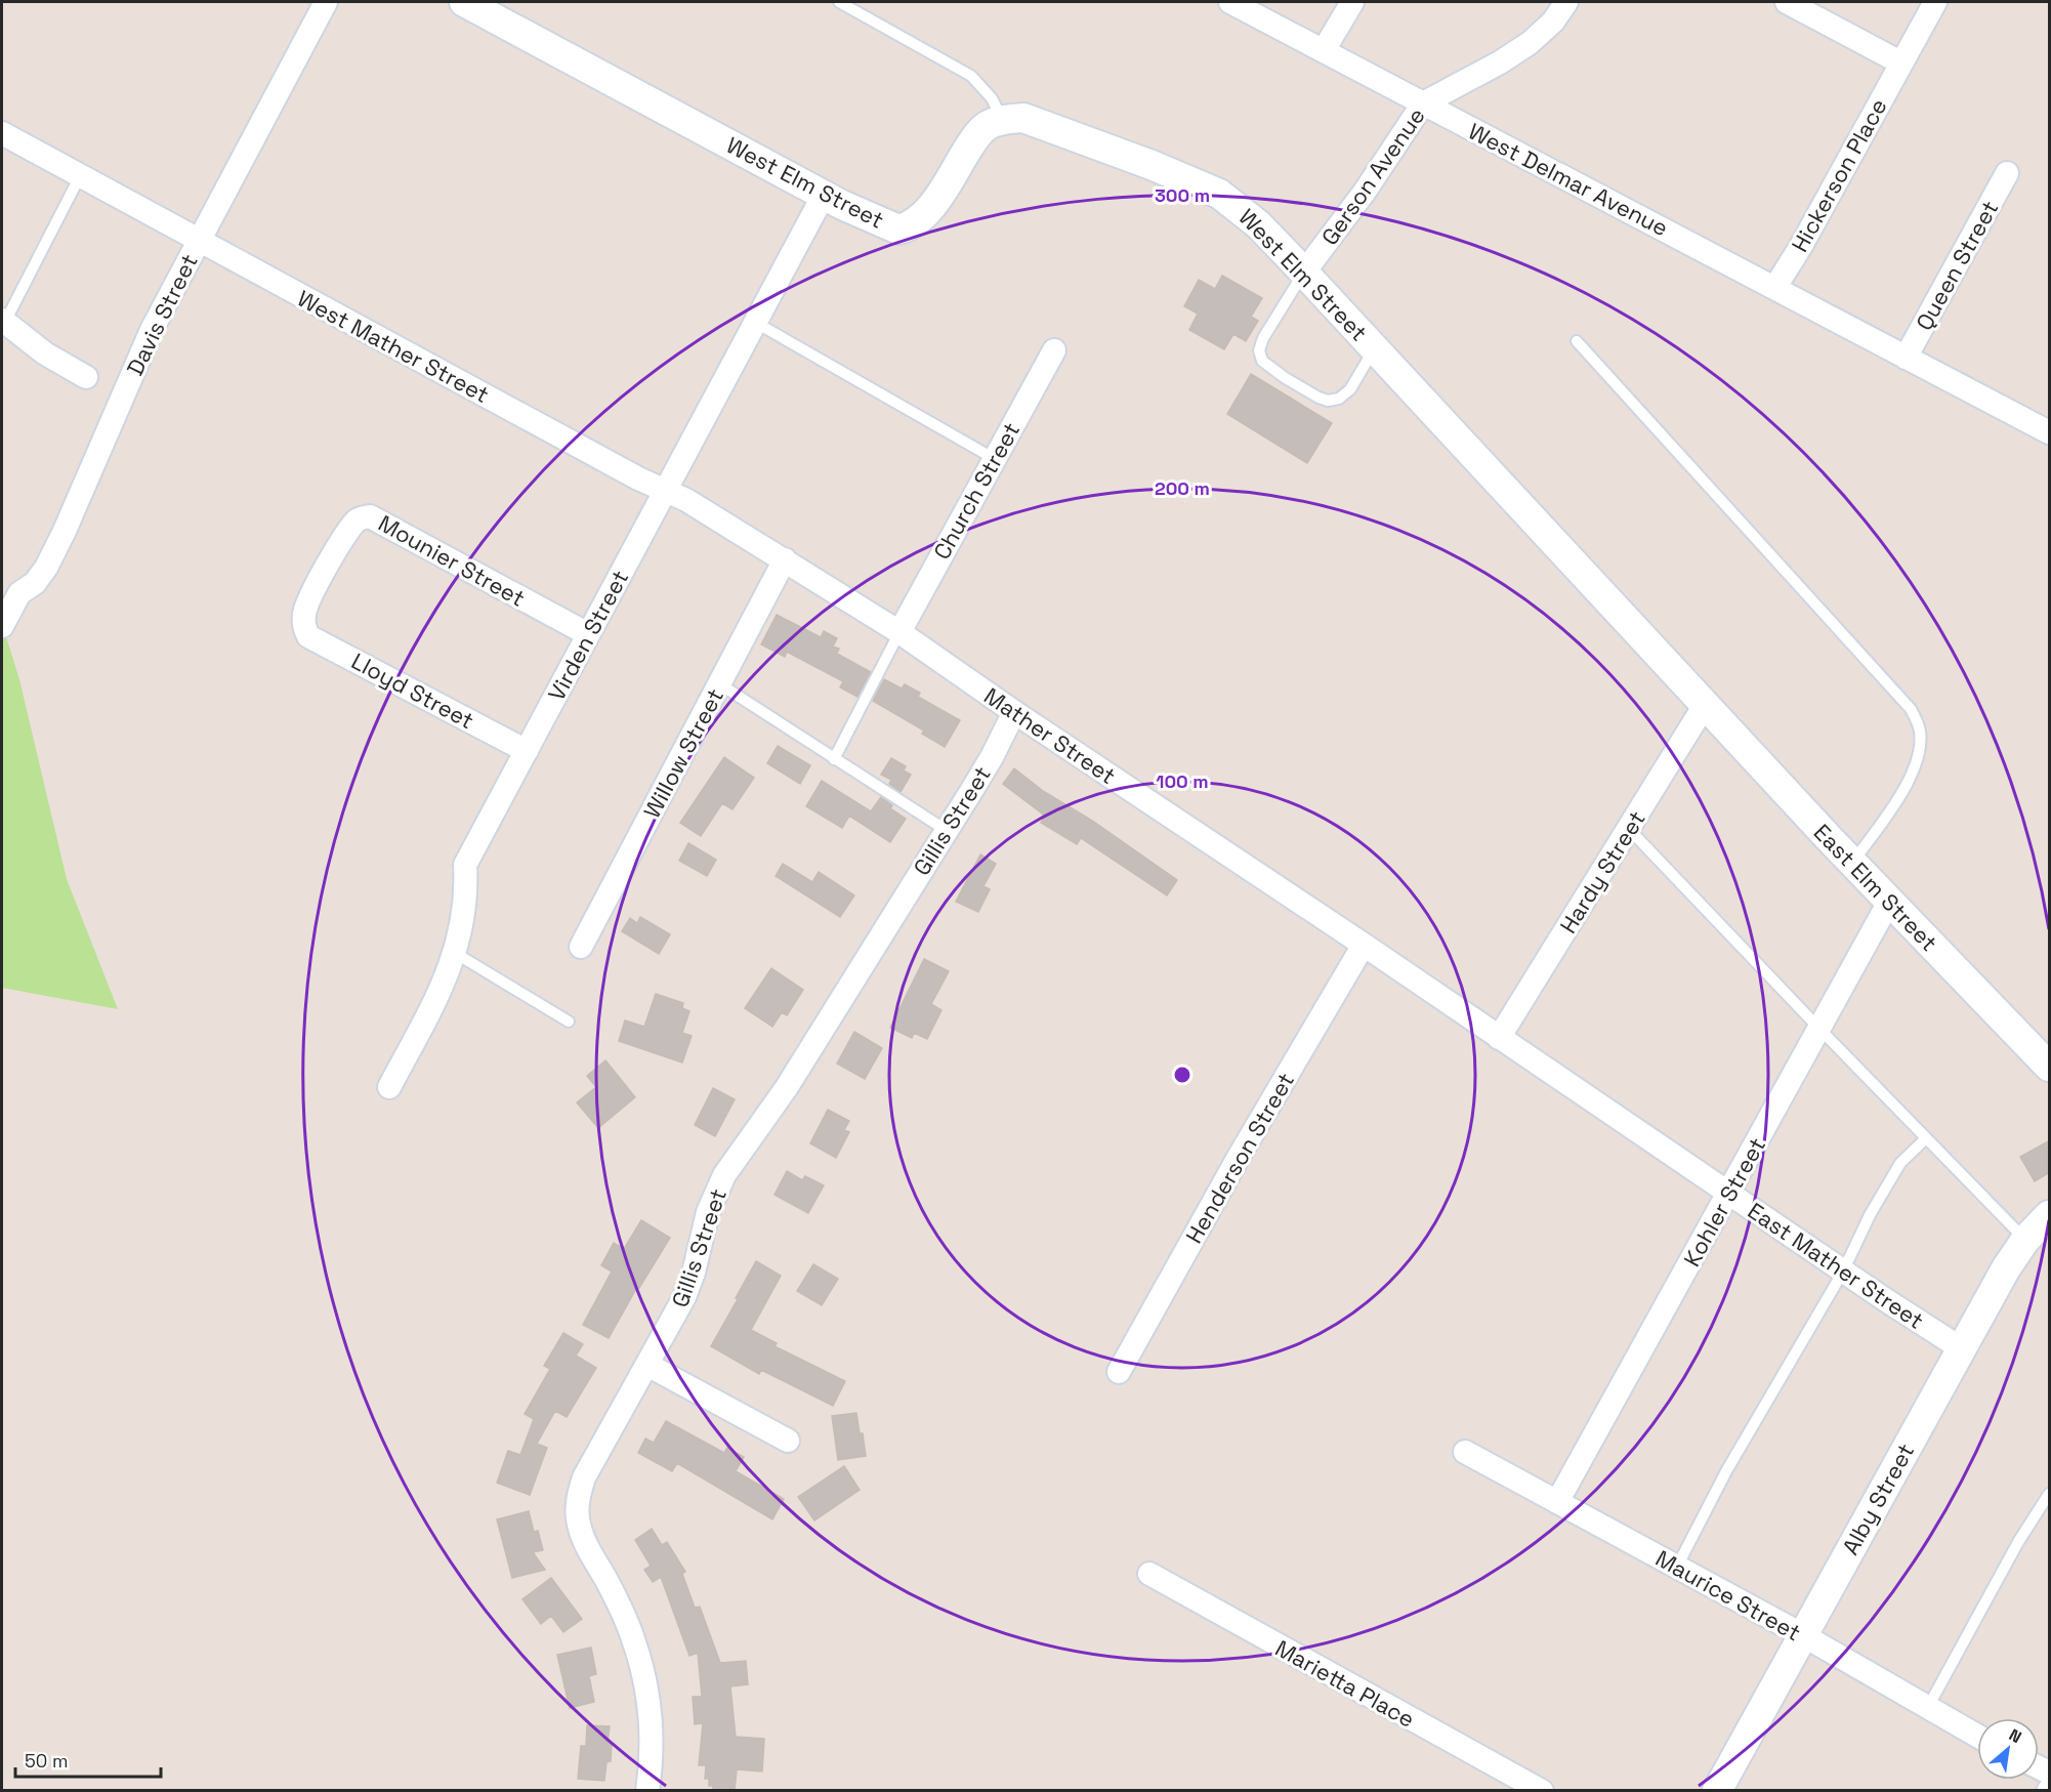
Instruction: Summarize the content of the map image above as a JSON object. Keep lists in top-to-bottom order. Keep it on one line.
{"streets":{"street":["Hickerson Place","Gerson Avenue","West Delmar Avenue","West Elm Street","Queen Street","Davis Street","West Mather Street","Church Street","Mounier Street","Virden Street","Lloyd Street","Mather Street","Willow Street","Gillis Street","Hardy Street","East Elm Street","Henderson Street","Kohler Street","East Mather Street","Alby Street","Maurice Street","Marietta Place"]},"crossings":[["Hickerson Place","West Delmar Avenue"],["Gerson Avenue","West Delmar Avenue"],["Gerson Avenue","West Elm Street"],["West Delmar Avenue","Queen Street"],["West Elm Street","Virden Street"],["West Elm Street","Hardy Street"],["West Elm Street","East Elm Street"],["Davis Street","West Mather Street"],["West Mather Street","Virden Street"],["West Mather Street","Mather Street"],["West Mather Street","Willow Street"],["Church Street","Mather Street"],["Mounier Street","Virden Street"],["Mounier Street","Lloyd Street"],["Virden Street","Lloyd Street"],["Mather Street","Willow Street"],["Mather Street","Gillis Street"],["Mather Street","Hardy Street"],["Mather Street","Henderson Street"],["Mather Street","East Mather Street"],["Hardy Street","East Elm Street"],["Hardy Street","East Mather Street"],["East Elm Street","Kohler Street"],["Kohler Street","East Mather Street"],["Kohler Street","Maurice Street"],["East Mather Street","Alby Street"],["Alby Street","Maurice Street"]],"scale_bar":"50 m","north":"top right","rings":["300 m","200 m","100 m"]}
